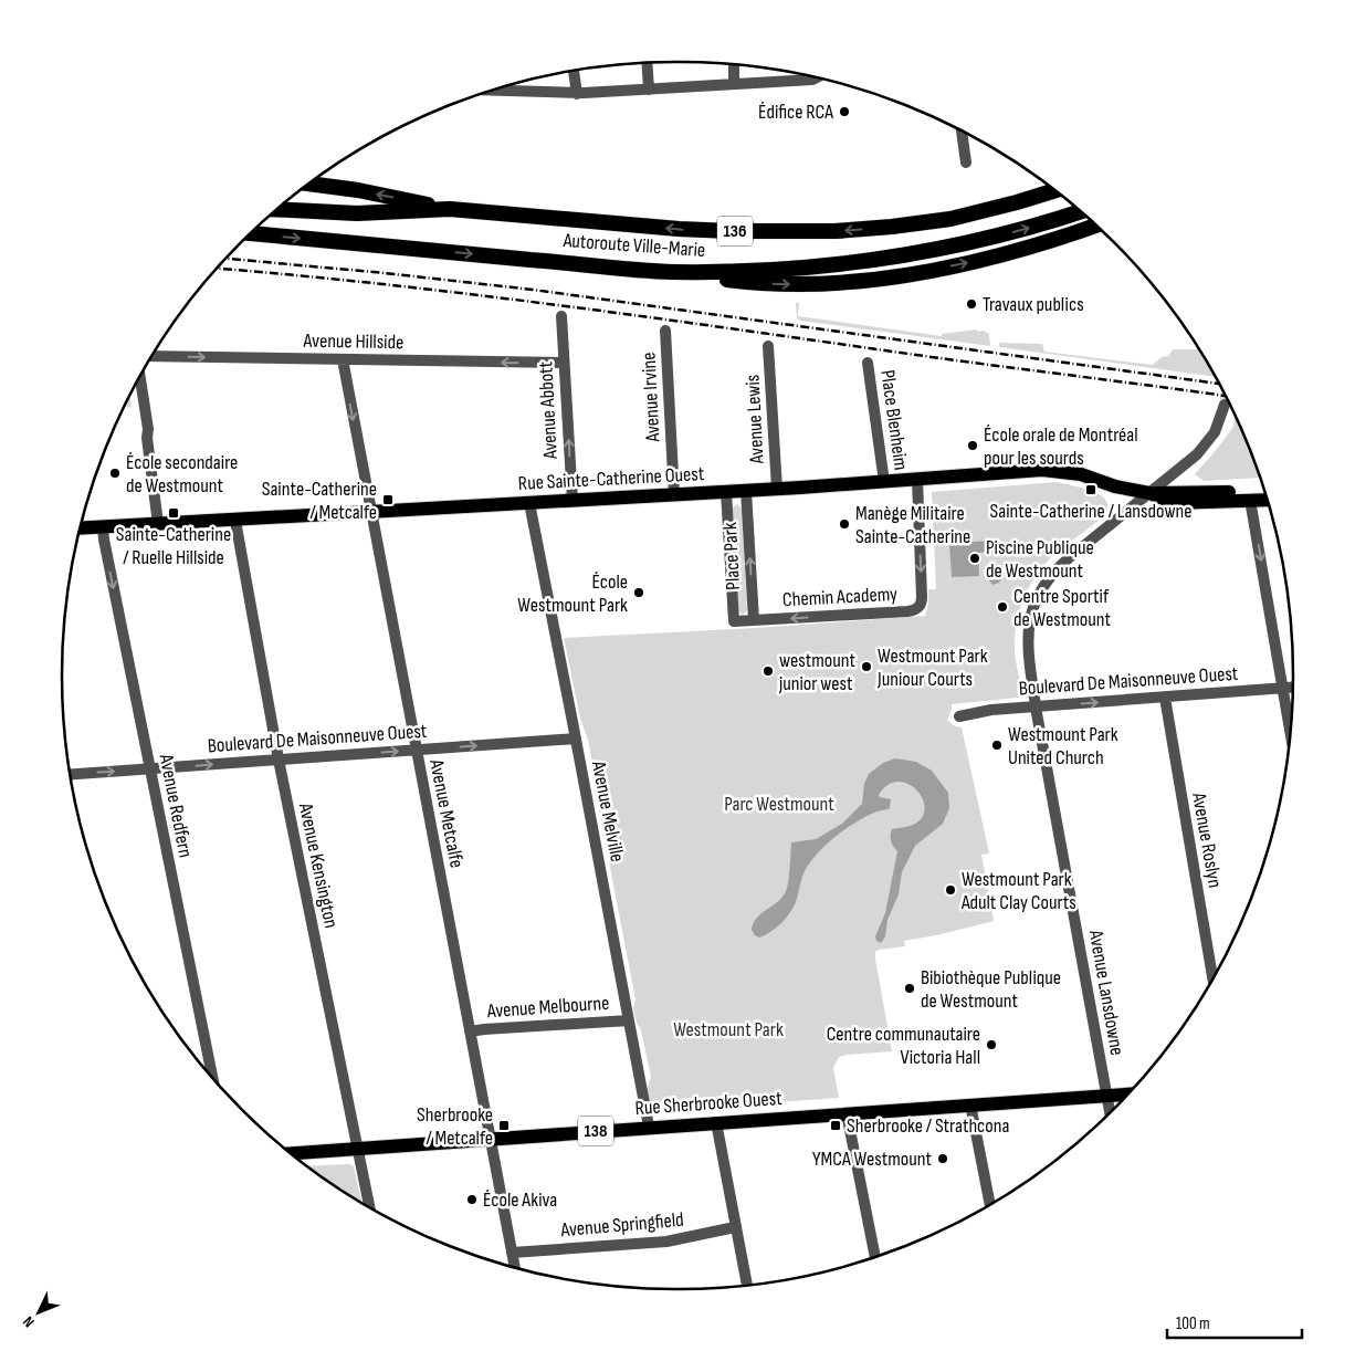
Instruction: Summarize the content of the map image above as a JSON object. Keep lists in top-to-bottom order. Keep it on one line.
{"streets":{"highway":["136","Autoroute Ville-Marie"],"main road":["Rue Sainte-Catherine Ouest","Rue Sherbrooke Ouest","138"],"street":["Avenue Hillside","Avenue Irvine","Avenue Abbott","Avenue Lewis","Place Blenheim","Place Park","Chemin Academy","Boulevard De Maisonneuve Ouest","Avenue Redfern","Avenue Melville","Avenue Metcalfe","Avenue Roslyn","Avenue Kensington","Avenue Lansdowne","Avenue Melbourne","Avenue Springfield"]},"crossings":[["Avenue Hillside","Avenue Abbott"],["Avenue Hillside","Avenue Metcalfe"],["Avenue Irvine","Rue Sainte-Catherine Ouest"],["Avenue Abbott","Rue Sainte-Catherine Ouest"],["Avenue Lewis","Rue Sainte-Catherine Ouest"],["Place Blenheim","Rue Sainte-Catherine Ouest"],["Rue Sainte-Catherine Ouest","Place Park"],["Rue Sainte-Catherine Ouest","Chemin Academy"],["Rue Sainte-Catherine Ouest","Avenue Redfern"],["Rue Sainte-Catherine Ouest","Avenue Melville"],["Rue Sainte-Catherine Ouest","Avenue Metcalfe"],["Rue Sainte-Catherine Ouest","Avenue Kensington"],["Rue Sainte-Catherine Ouest","Avenue Lansdowne"],["Place Park","Chemin Academy"],["Boulevard De Maisonneuve Ouest","Avenue Redfern"],["Boulevard De Maisonneuve Ouest","Avenue Melville"],["Boulevard De Maisonneuve Ouest","Avenue Metcalfe"],["Boulevard De Maisonneuve Ouest","Avenue Roslyn"],["Boulevard De Maisonneuve Ouest","Avenue Kensington"],["Boulevard De Maisonneuve Ouest","Avenue Lansdowne"],["Avenue Melville","Avenue Melbourne"],["Avenue Melville","Rue Sherbrooke Ouest"],["Avenue Metcalfe","Avenue Melbourne"],["Avenue Metcalfe","Rue Sherbrooke Ouest"],["Avenue Metcalfe","Avenue Springfield"],["Avenue Kensington","Rue Sherbrooke Ouest"],["Avenue Lansdowne","Rue Sherbrooke Ouest"]],"one_way":["Avenue Abbott","Boulevard De Maisonneuve Ouest","Avenue Redfern"],"parks":["Parc Westmount","Westmount Park"],"places":{"other":["Édifice RCA","Travaux publics","École orale de Montréal pour les sourds","École secondaire de Westmount","Manège Militaire Sainte-Catherine","Piscine Publique de Westmount","École Westmount Park","Centre Sportif de Westmount","Westmount Park Juniour Courts","westmount junior west","Westmount Park United Church","Westmount Park Adult Clay Courts","Bibiothèque Publique de Westmount","Centre communautaire Victoria Hall","YMCA Westmount","École Akiva"],"transit":["Sainte-Catherine / Lansdowne","Sainte-Catherine / Metcalfe","Sainte-Catherine / Ruelle Hillside","Sherbrooke / Metcalfe","Sherbrooke / Strathcona"]},"scale_bar":"100 m","north":"bottom left"}
